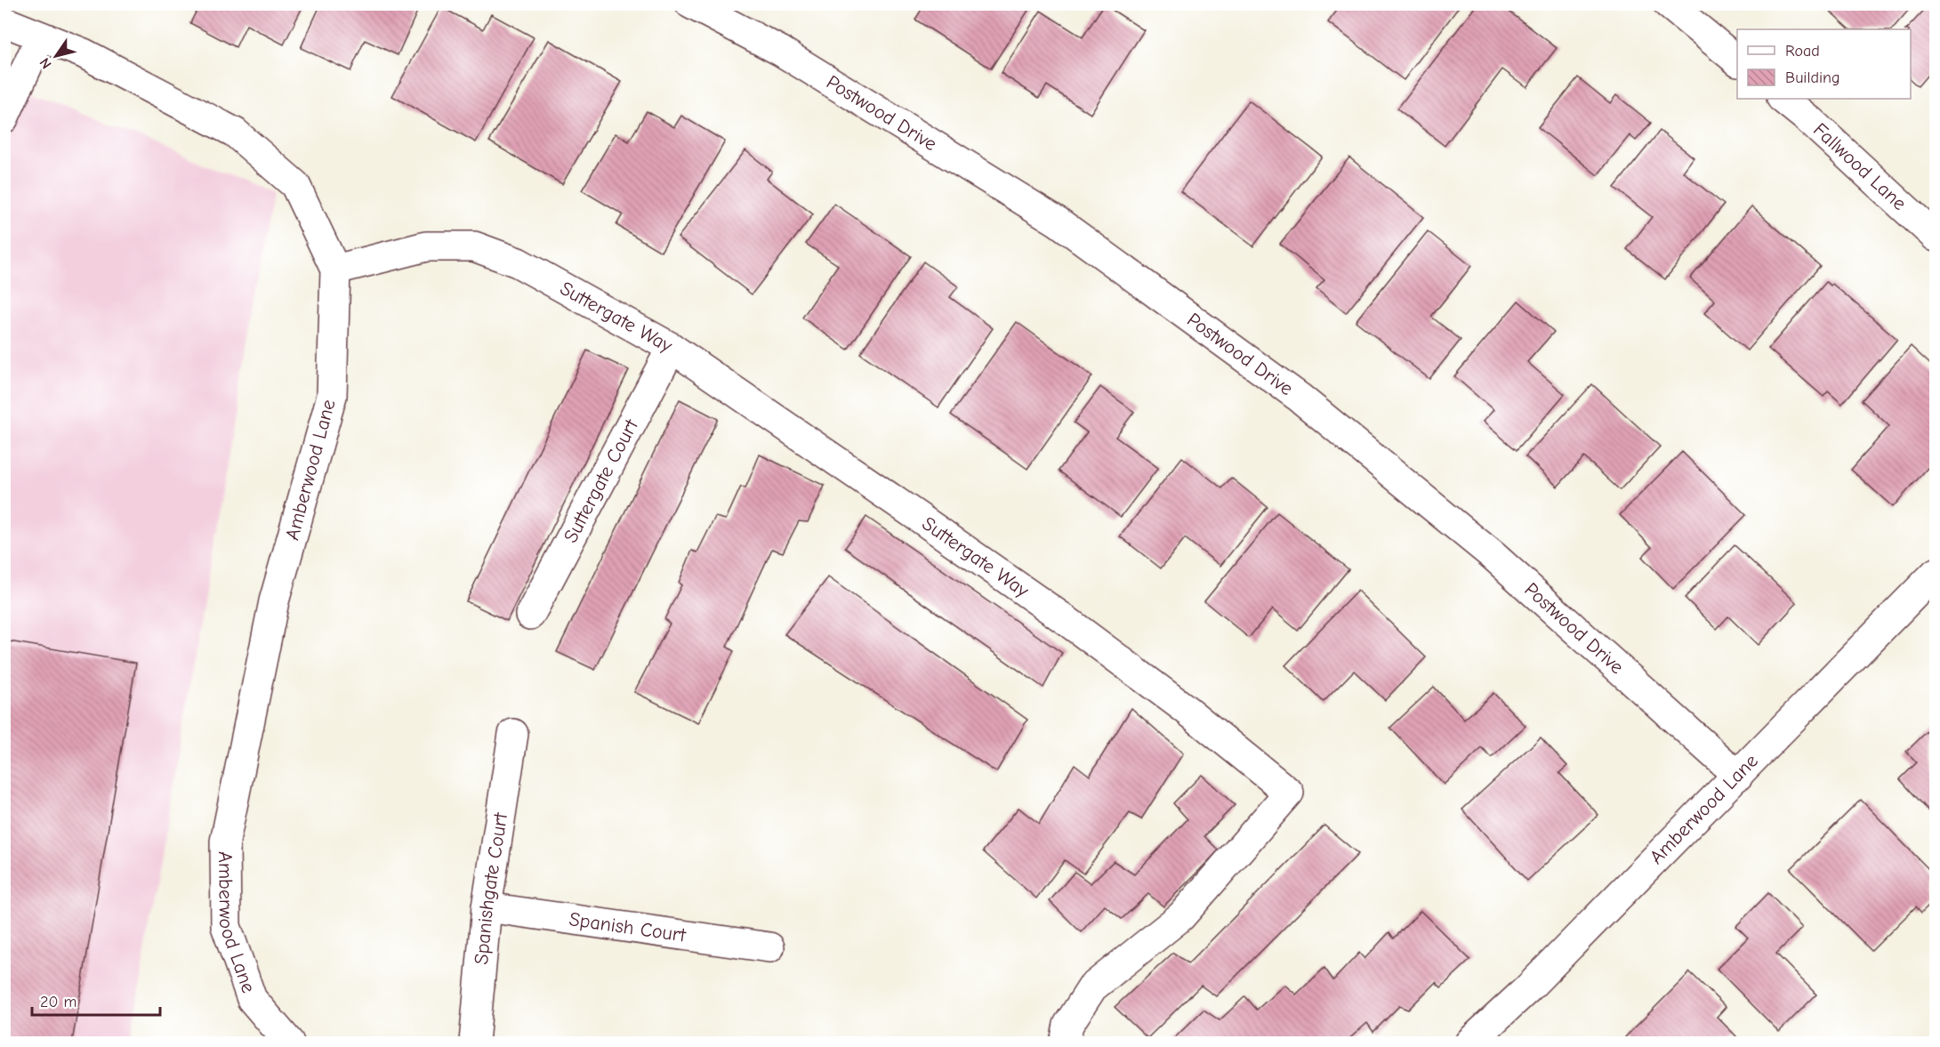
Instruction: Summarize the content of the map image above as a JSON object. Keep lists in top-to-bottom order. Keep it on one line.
{"streets":{"street":["Postwood Drive","Fallwood Lane","Suttergate Way","Amberwood Lane","Suttergate Court","Spanishgate Court","Spanish Court"]},"crossings":[["Postwood Drive","Amberwood Lane"],["Suttergate Way","Amberwood Lane"],["Suttergate Way","Suttergate Court"],["Spanishgate Court","Spanish Court"]],"legend":["Road","Building"],"scale_bar":"20 m","north":"bottom left"}
